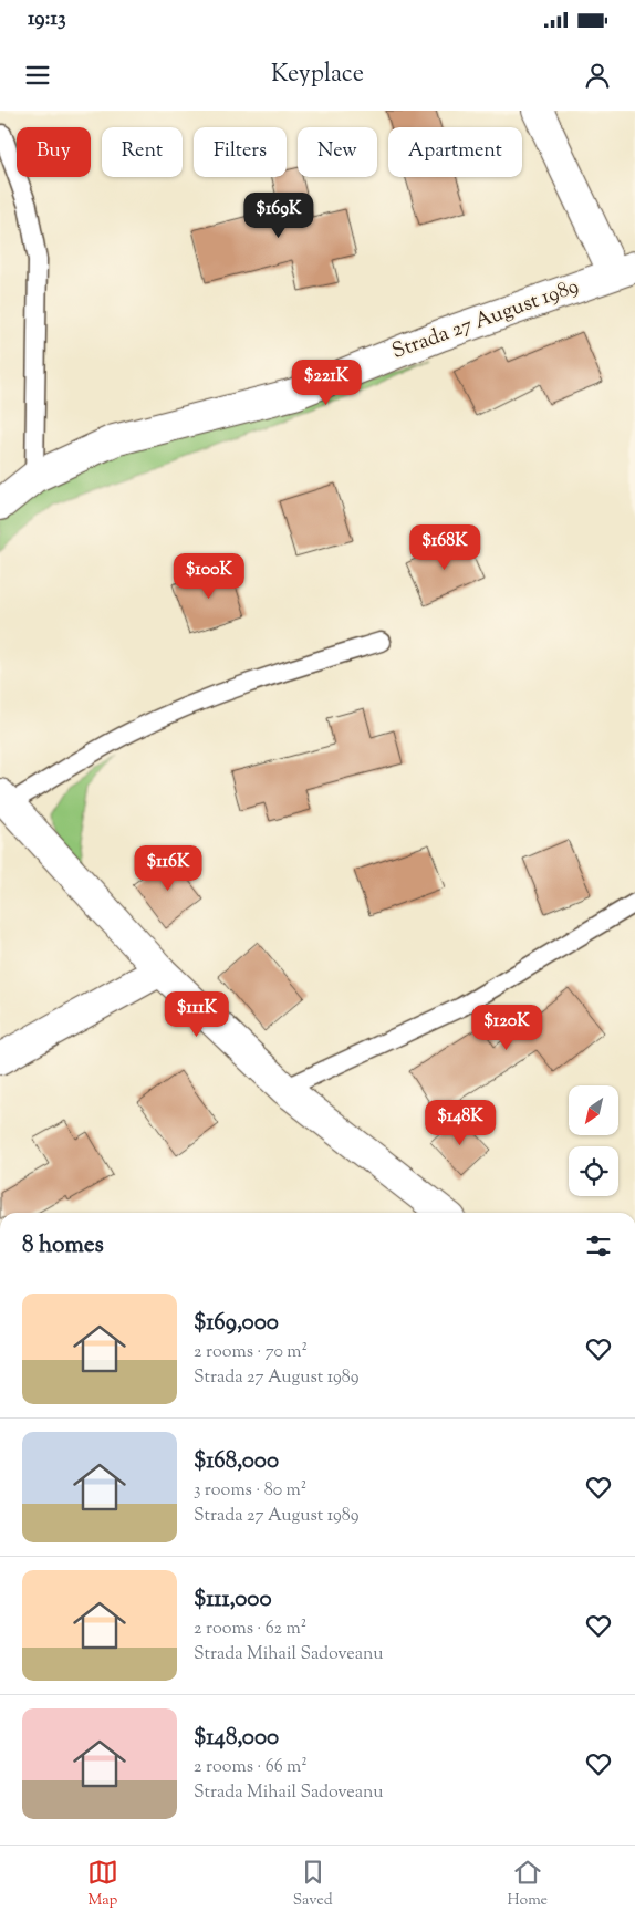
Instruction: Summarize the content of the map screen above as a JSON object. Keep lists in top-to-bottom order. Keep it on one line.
{"streets":{"street":["Strada 27 August 1989"]},"north":"bottom left","page":{"status":"19:13","header":"Keyplace","chip":["Buy","Rent","Filters","New","Apartment"],"price":["$169K","$221K","$168K","$100K","$116K","$111K","$120K","$148K"],"heading":"8 homes","list":[{"name":"$169,000","note":"2 rooms · 70 m² · Strada 27 August 1989"},{"name":"$168,000","note":"3 rooms · 80 m² · Strada 27 August 1989"},{"name":"$111,000","note":"2 rooms · 62 m² · Strada Mihail Sadoveanu"},{"name":"$148,000","note":"2 rooms · 66 m² · Strada Mihail Sadoveanu"}],"tabs":["Map","Saved","Home"]}}
